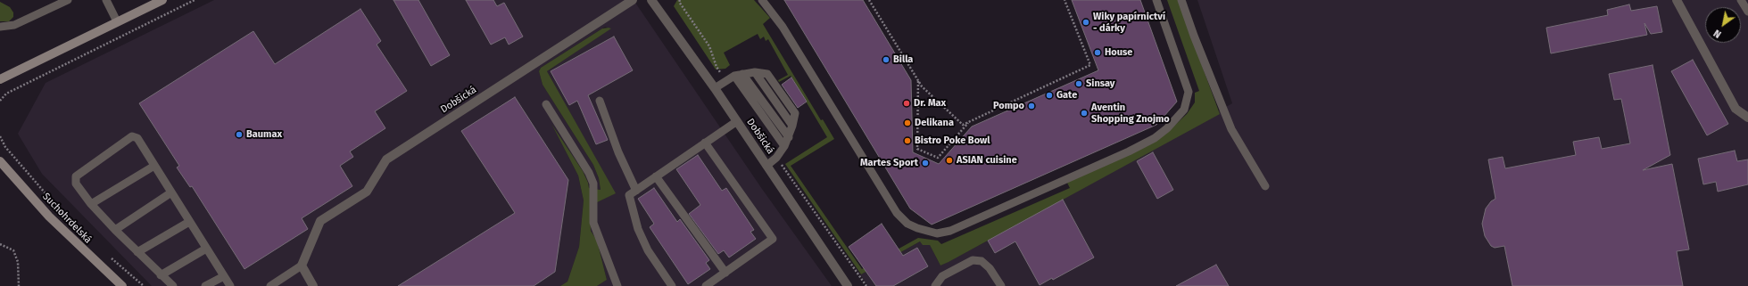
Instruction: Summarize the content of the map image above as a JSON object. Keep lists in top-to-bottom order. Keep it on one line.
{"streets":{"main road":["Suchohrdelská"],"street":["Dobšická"]},"places":["Wiky papírnictví - dárky","House","Billa","Sinsay","Gate","Dr. Max","Pompo","Aventin Shopping Znojmo","Delikana","Baumax","Bistro Poke Bowl","ASIAN cuisine","Martes Sport"],"north":"bottom left"}
